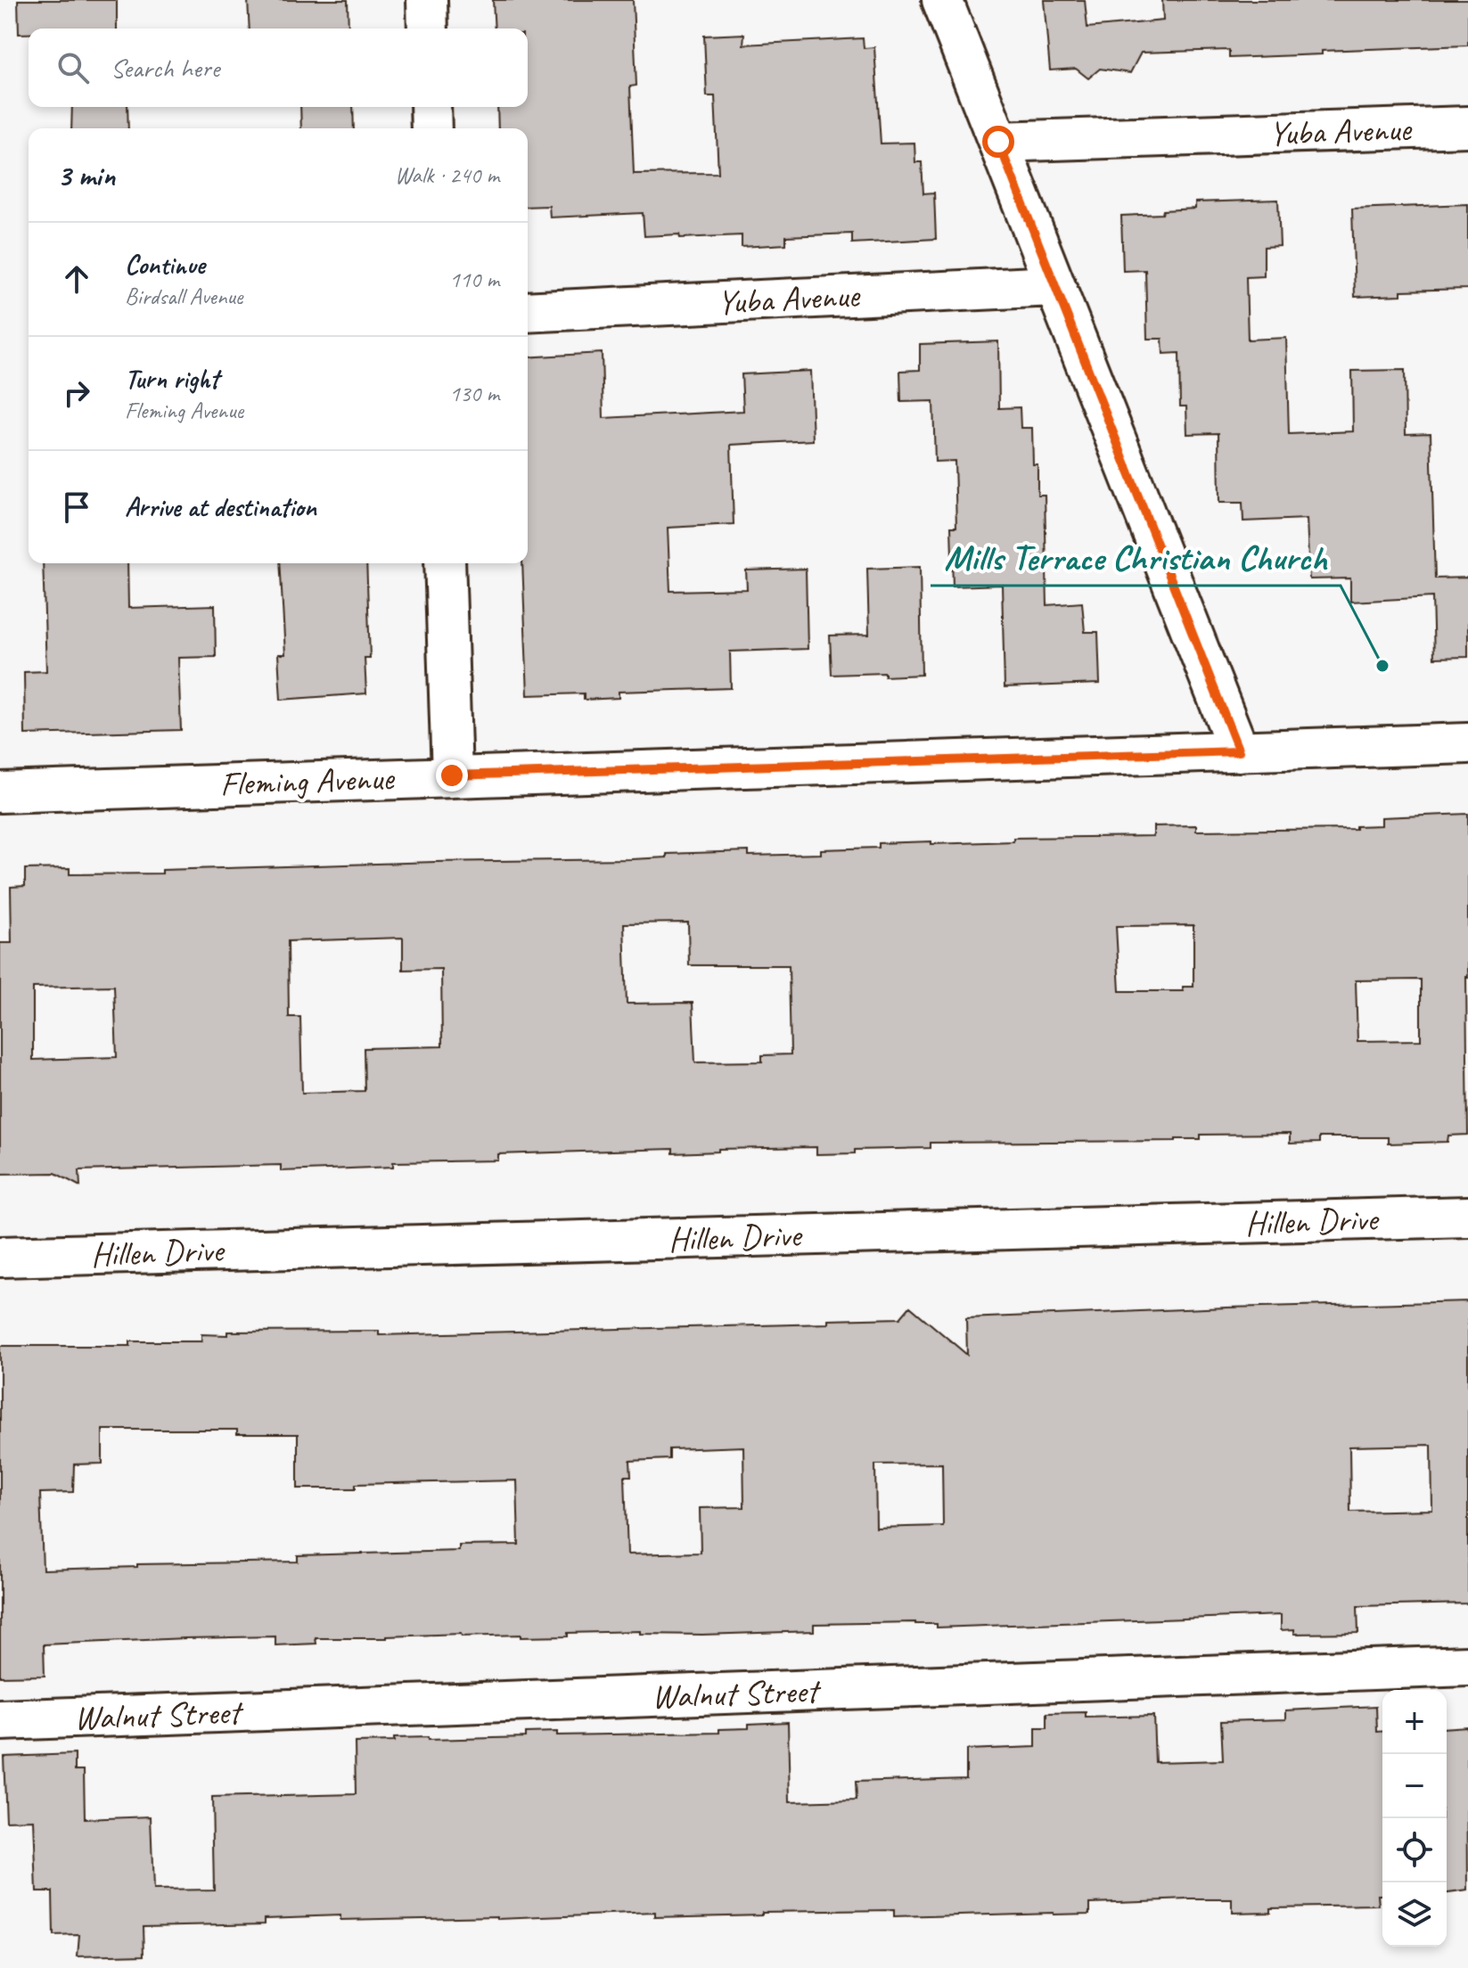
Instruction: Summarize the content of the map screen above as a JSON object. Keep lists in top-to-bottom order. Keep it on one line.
{"streets":{"street":["Yuba Avenue","Fleming Avenue","Hillen Drive","Walnut Street"]},"places":["Mills Terrace Christian Church"],"page":{"search":"Search here","heading":["3 min","Walk · 240 m"],"list":[["Continue","Birdsall Avenue","110 m"],["Turn right","Fleming Avenue","130 m"],"Arrive at destination"],"map_buttons":["+","−"]}}
